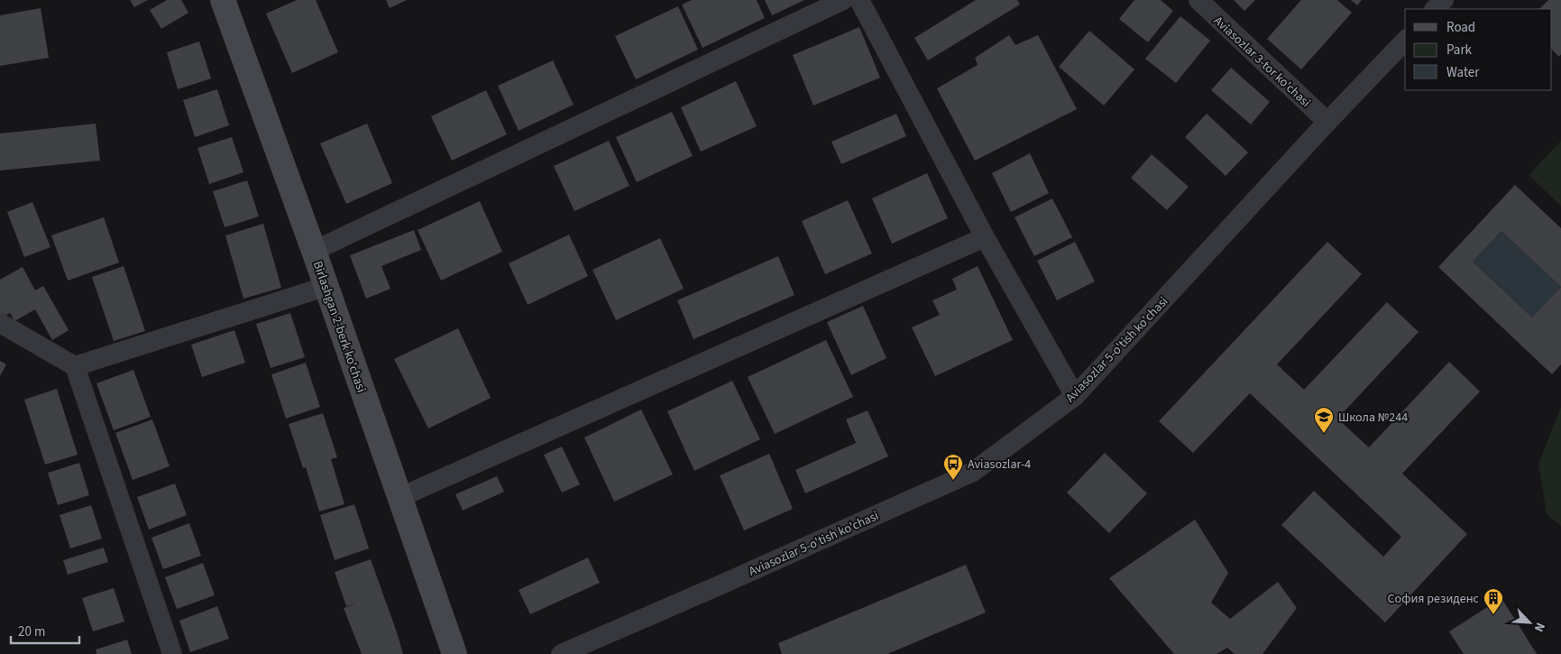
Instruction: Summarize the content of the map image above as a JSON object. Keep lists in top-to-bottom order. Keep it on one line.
{"streets":{"street":["Aviasozlar 3-tor ko'chasi","Birlashgan 2-berk ko'chasi","Aviasozlar 5-o'tish ko'chasi"]},"crossings":[["Aviasozlar 3-tor ko'chasi","Aviasozlar 5-o'tish ko'chasi"]],"places":{"school or university":["Школа №244"],"bus stop":["Aviasozlar-4"],"building":["София резиденс"]},"legend":["Road","Park","Water"],"scale_bar":"20 m","north":"bottom right"}
